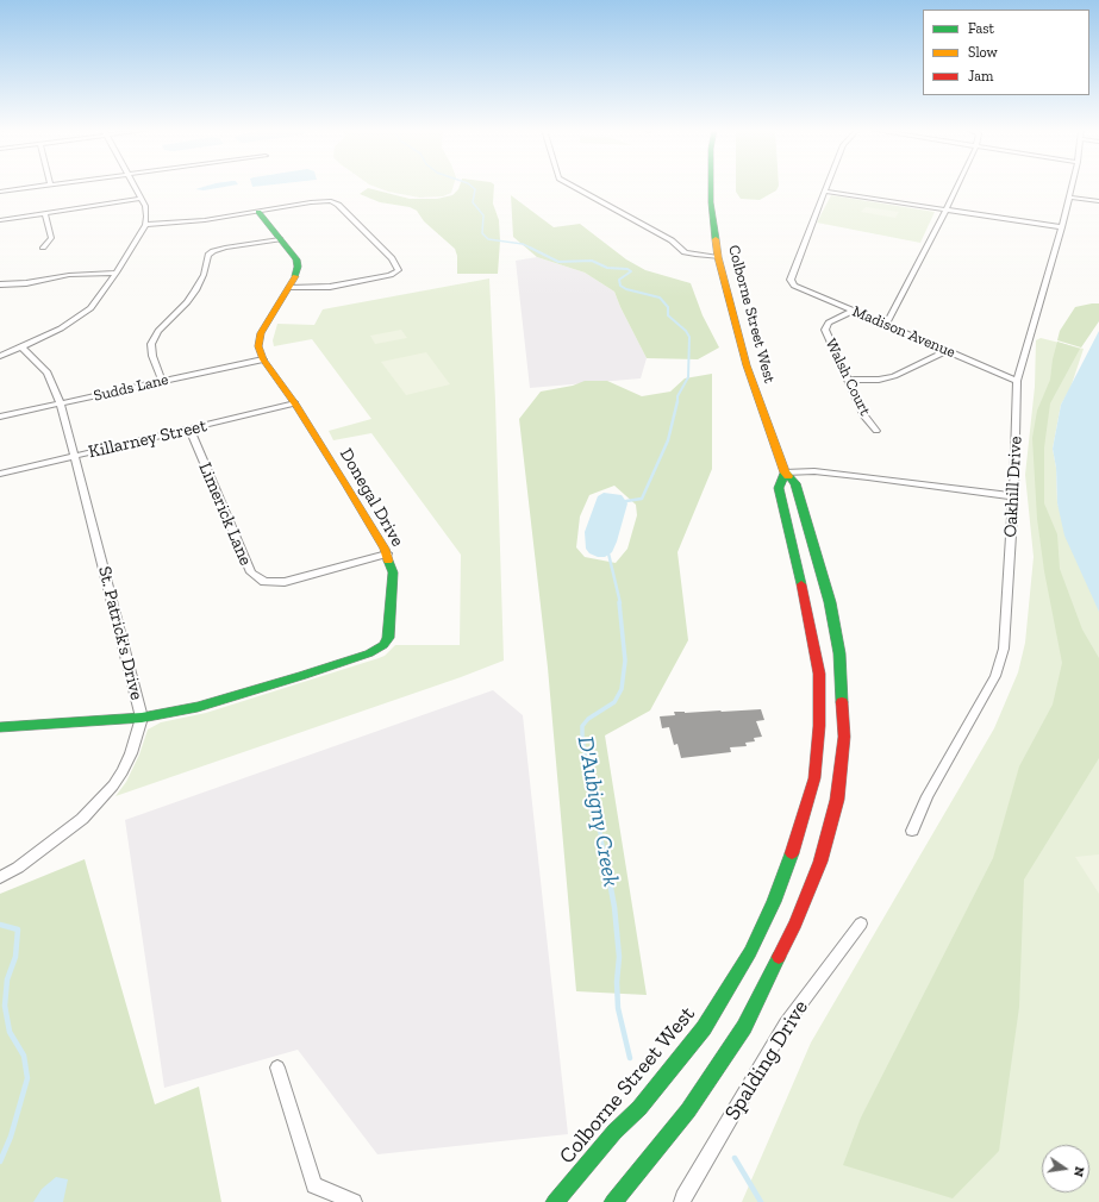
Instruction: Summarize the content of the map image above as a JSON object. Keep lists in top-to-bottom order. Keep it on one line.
{"streets":{"main road":["Colborne Street West","Donegal Drive"],"street":["Madison Avenue","Walsh Court","Sudds Lane","Killarney Street","Oakhill Drive","Limerick Lane","St. Patrick's Drive","Spalding Drive"]},"crossings":[["Madison Avenue","Walsh Court"],["Madison Avenue","Oakhill Drive"],["Sudds Lane","Donegal Drive"],["Sudds Lane","St. Patrick's Drive"],["Killarney Street","Donegal Drive"],["Killarney Street","Limerick Lane"],["Killarney Street","St. Patrick's Drive"],["Donegal Drive","Limerick Lane"],["Donegal Drive","St. Patrick's Drive"]],"water":["D'Aubigny Creek"],"legend":["Fast","Slow","Jam"],"north":"right"}
